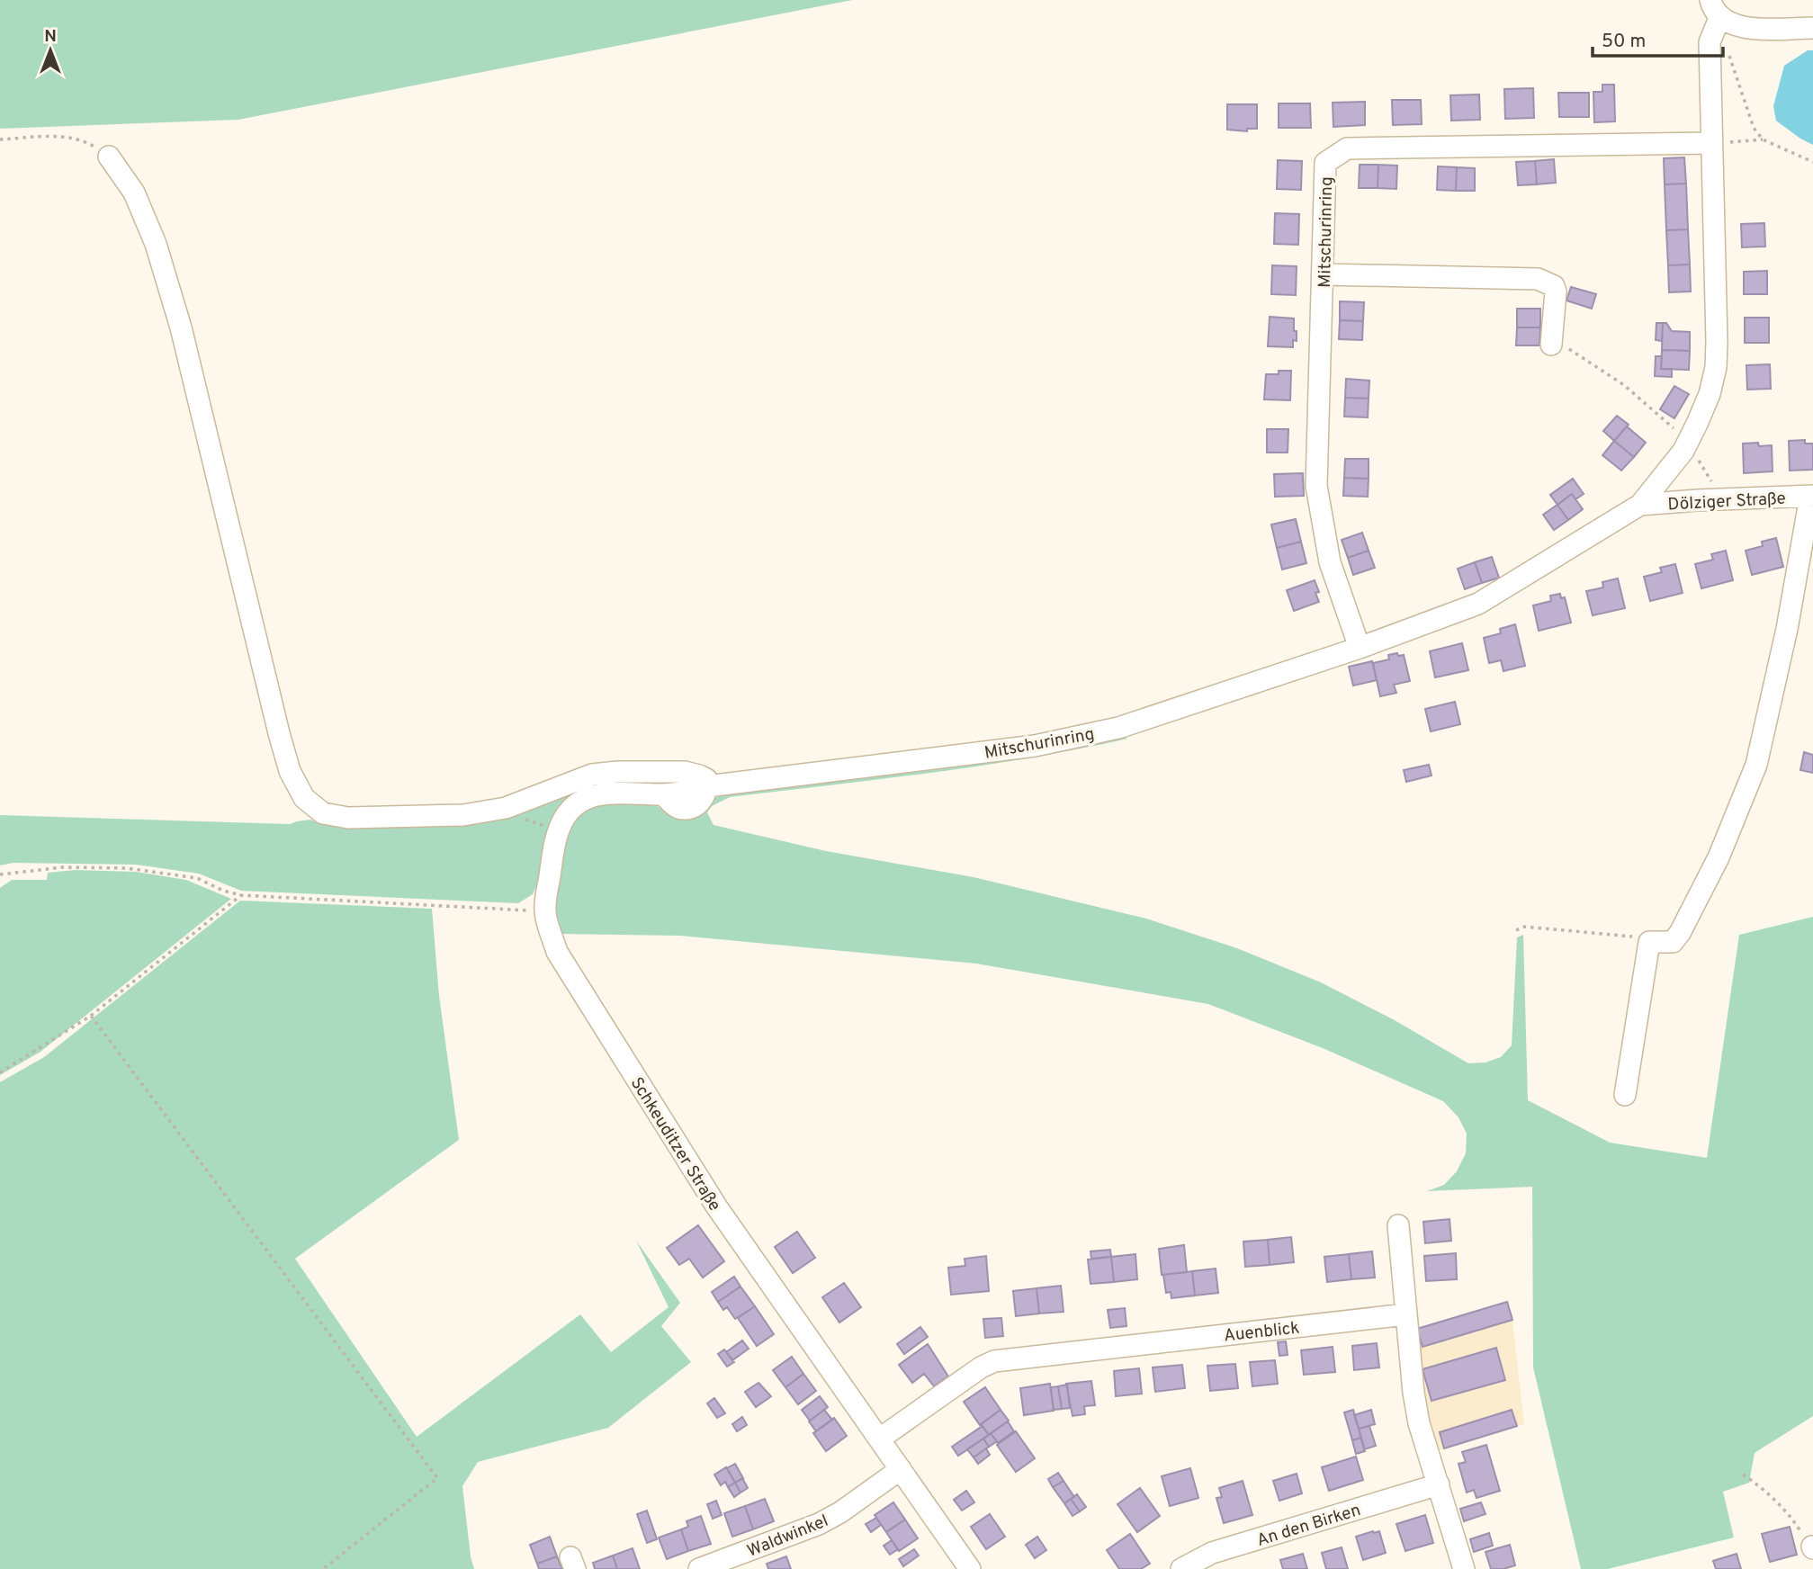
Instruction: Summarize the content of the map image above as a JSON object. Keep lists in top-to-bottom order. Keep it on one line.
{"streets":{"street":["Mitschurinring","Dölziger Straße","Schkeuditzer Straße","Auenblick","An den Birken","Waldwinkel"]},"crossings":[["Mitschurinring","Dölziger Straße"],["Mitschurinring","Schkeuditzer Straße"],["Schkeuditzer Straße","Auenblick"],["Schkeuditzer Straße","Waldwinkel"]],"scale_bar":"50 m","north":"top"}
